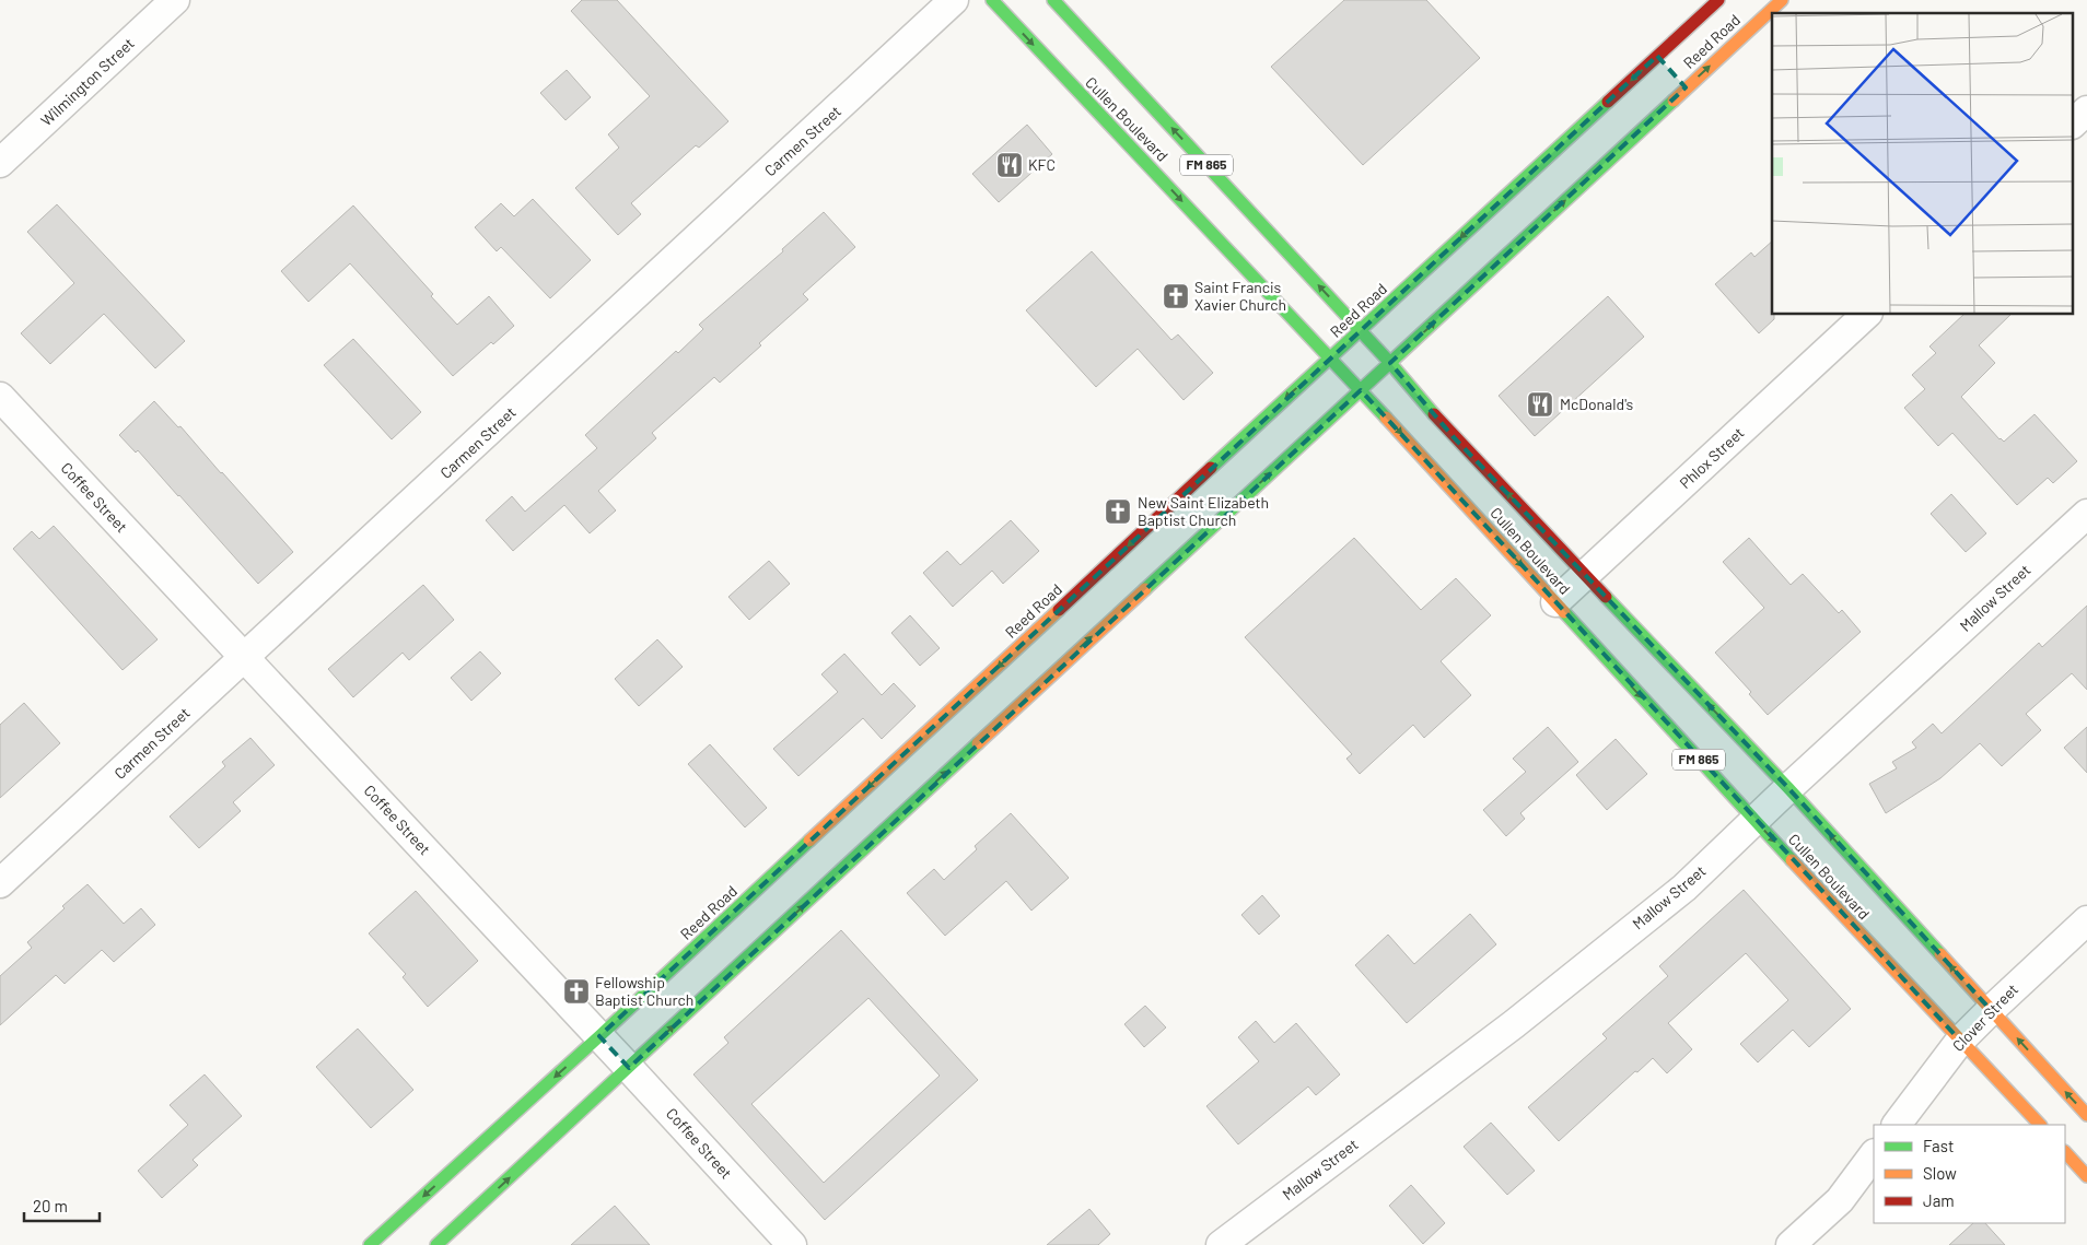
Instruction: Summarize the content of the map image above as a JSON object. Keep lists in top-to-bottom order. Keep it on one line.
{"streets":{"street":["Reed Road","Wilmington Street","Cullen Boulevard","Carmen Street","FM 865","Phlox Street","Coffee Street","Mallow Street","Clover Street"]},"crossings":[["Reed Road","Cullen Boulevard"],["Reed Road","Coffee Street"],["Cullen Boulevard","Phlox Street"],["Cullen Boulevard","Mallow Street"],["Cullen Boulevard","Clover Street"],["Carmen Street","Coffee Street"]],"places":{"restaurant":["KFC","McDonald's"],"church":["Saint Francis Xavier Church","New Saint Elizabeth Baptist Church","Fellowship Baptist Church"]},"legend":["Fast","Slow","Jam"],"scale_bar":"20 m"}
